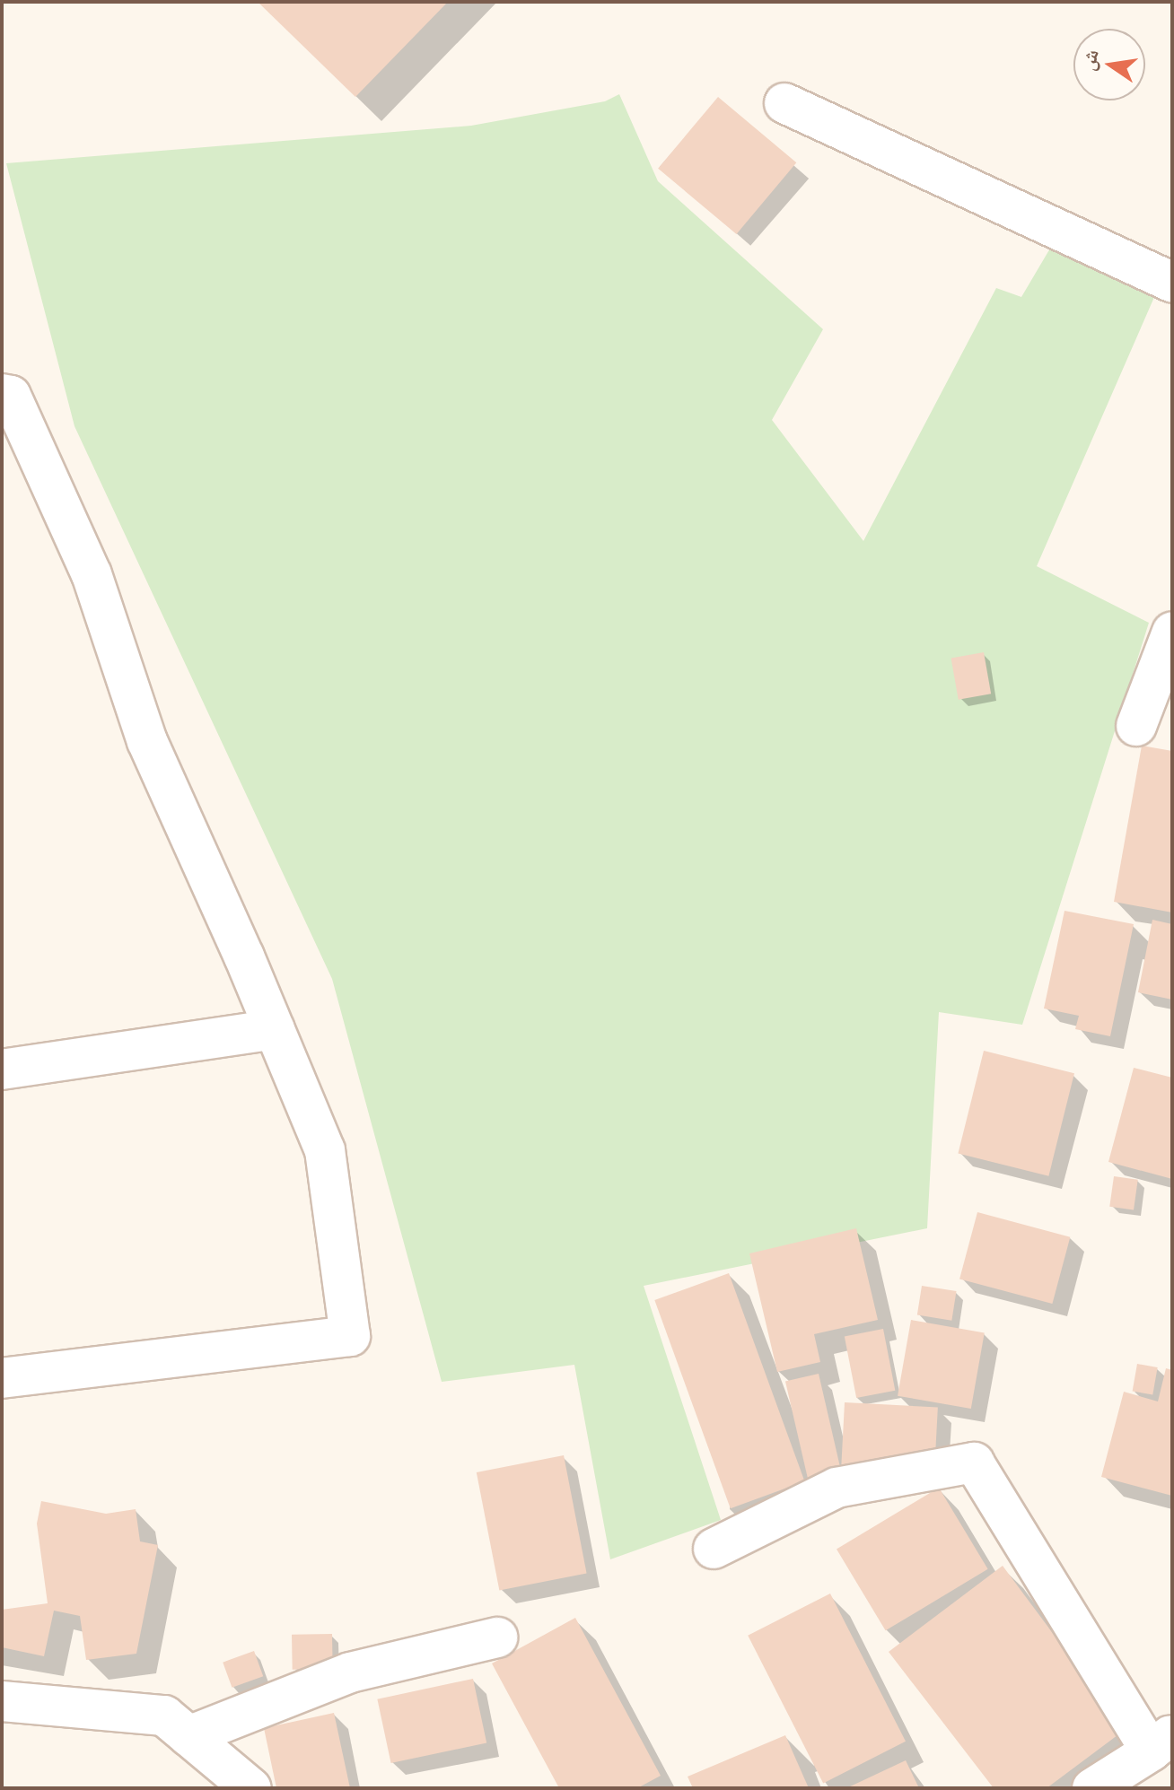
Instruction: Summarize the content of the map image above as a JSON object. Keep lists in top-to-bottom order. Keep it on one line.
{"north":"left"}
